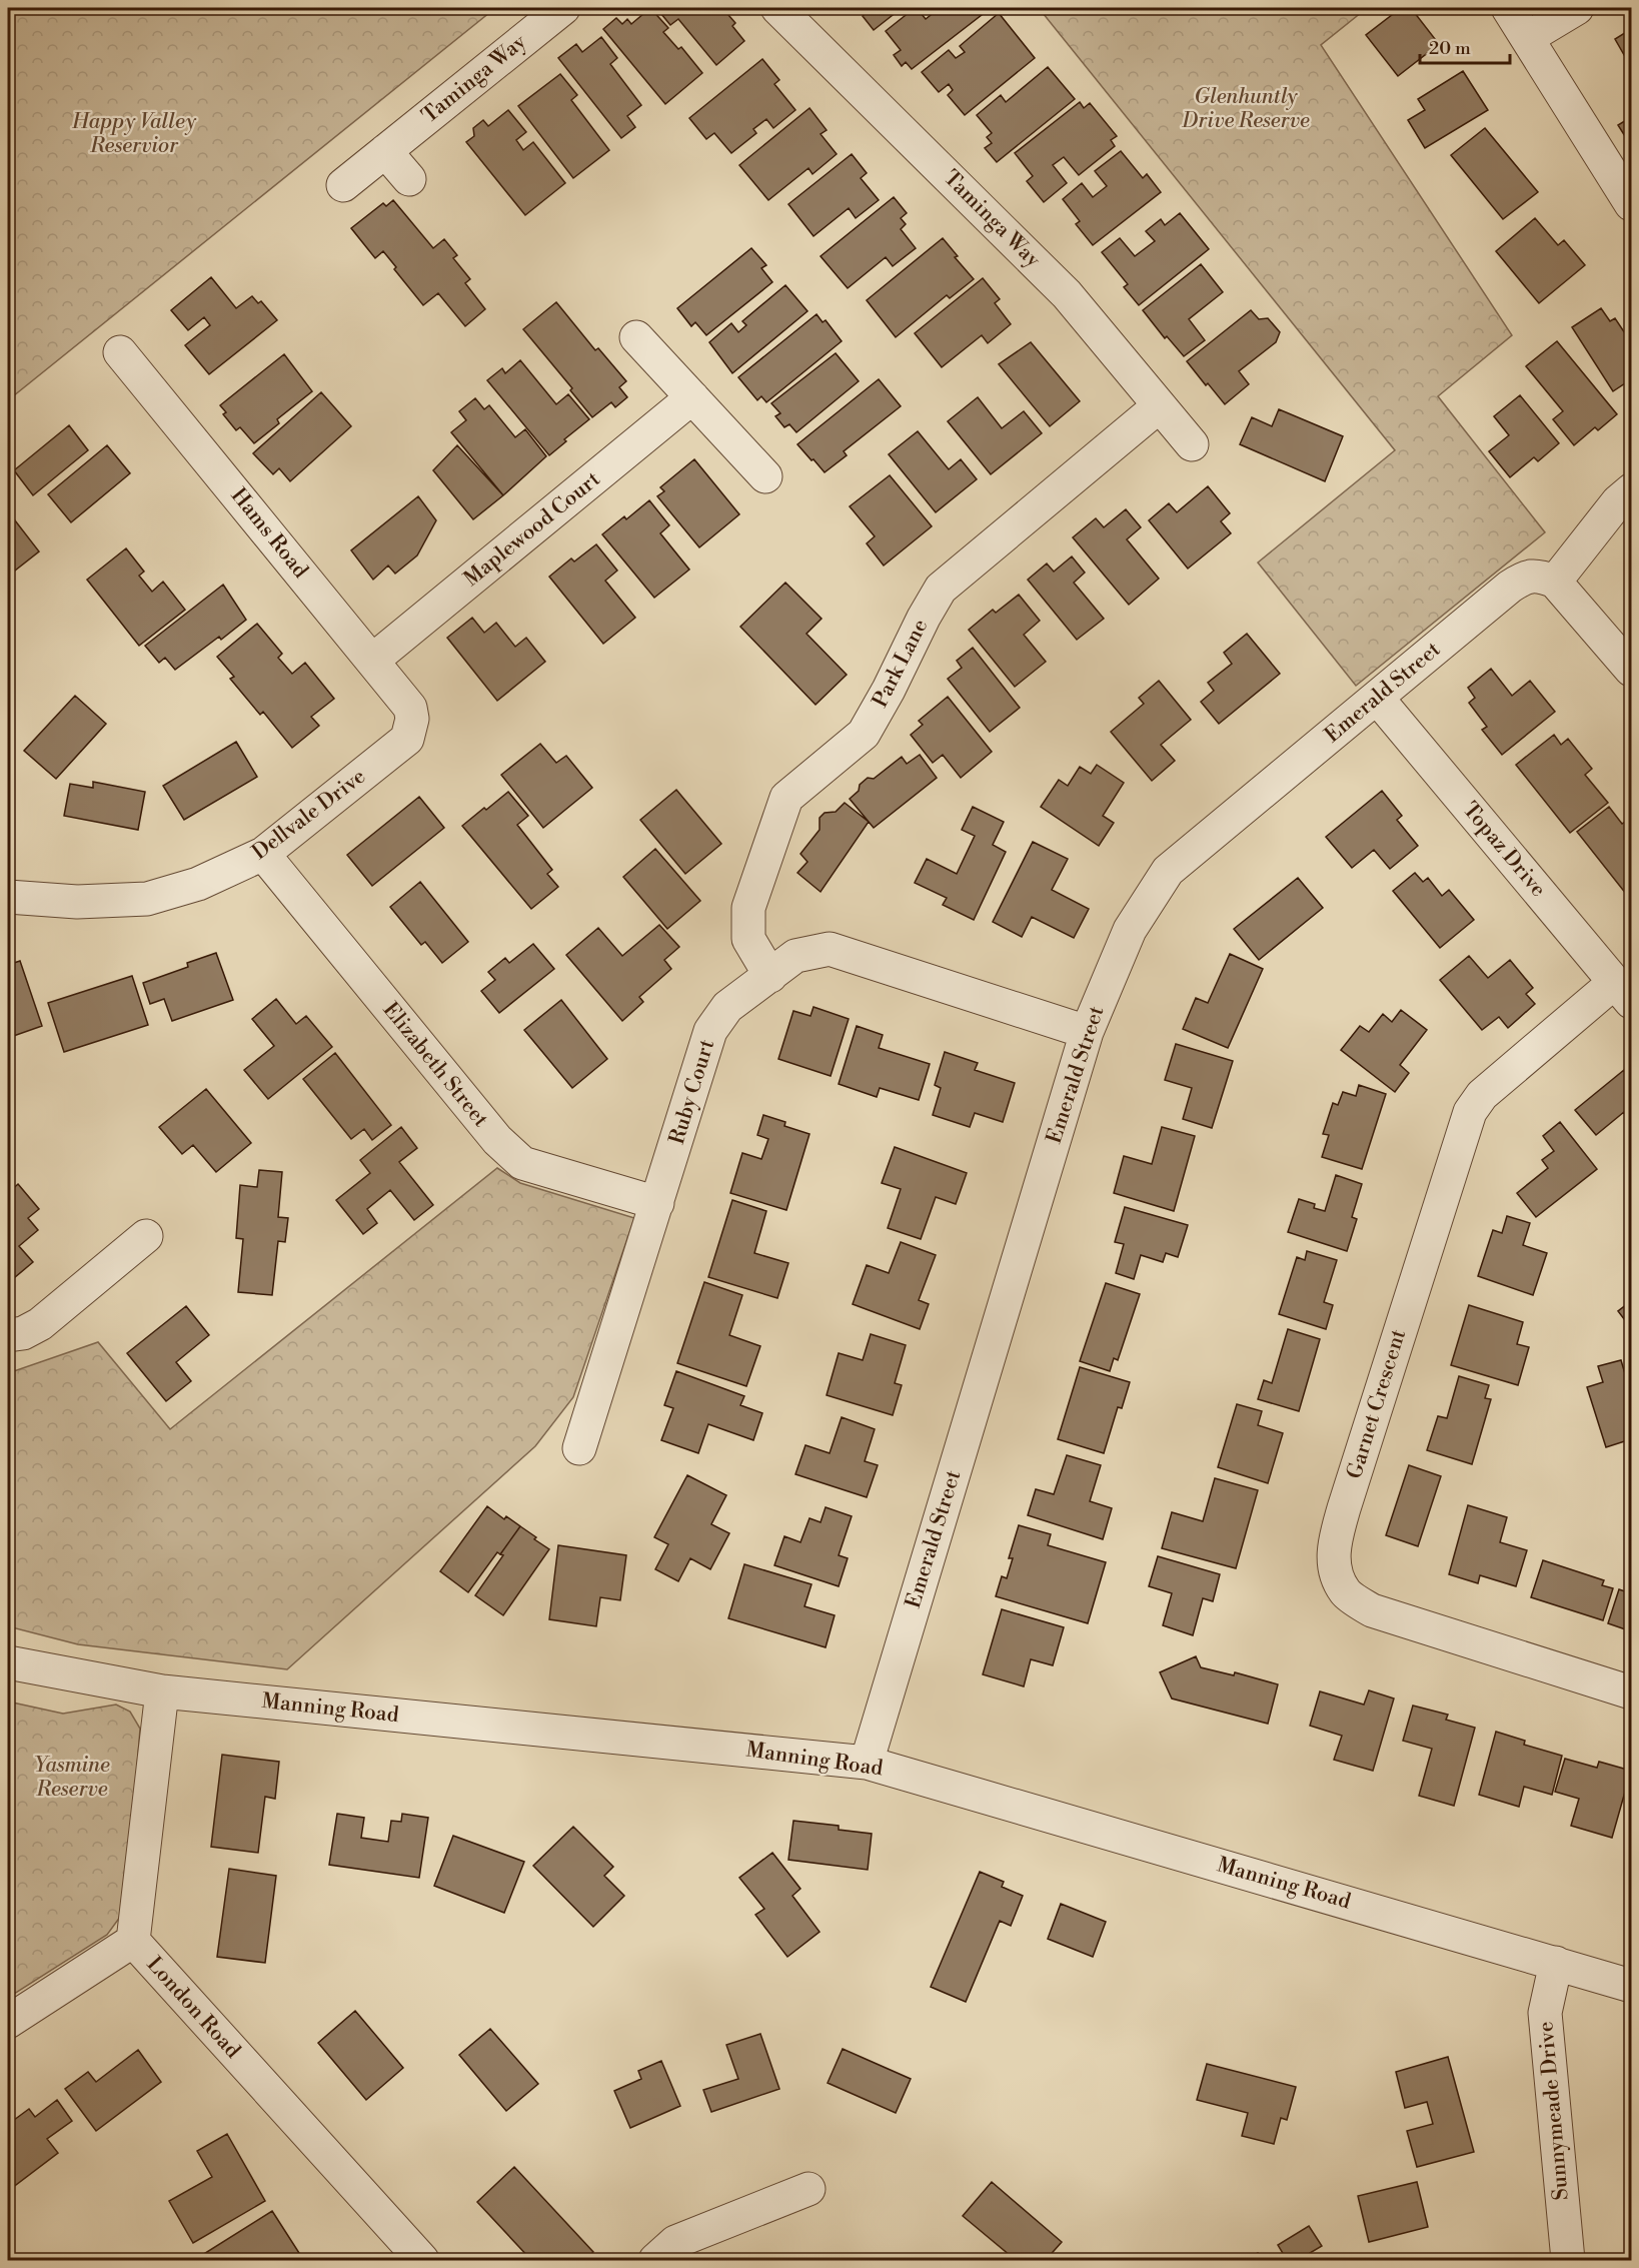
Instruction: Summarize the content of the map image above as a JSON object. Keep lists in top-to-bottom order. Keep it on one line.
{"streets":{"street":["Taminga Way","Maplewood Court","Hams Road","Park Lane","Emerald Street","Dellvale Drive","Topaz Drive","Elizabeth Street","Ruby Court","Garnet Crescent","Manning Road","London Road","Sunnymeade Drive"]},"crossings":[["Taminga Way","Park Lane"],["Maplewood Court","Hams Road"],["Hams Road","Dellvale Drive"],["Park Lane","Ruby Court"],["Emerald Street","Topaz Drive"],["Emerald Street","Ruby Court"],["Emerald Street","Manning Road"],["Dellvale Drive","Elizabeth Street"],["Topaz Drive","Garnet Crescent"],["Elizabeth Street","Ruby Court"],["Manning Road","London Road"],["Manning Road","Sunnymeade Drive"]],"parks":["Glenhuntly Drive Reserve","Happy Valley Reservior","Yasmine Reserve"],"scale_bar":"20 m"}
